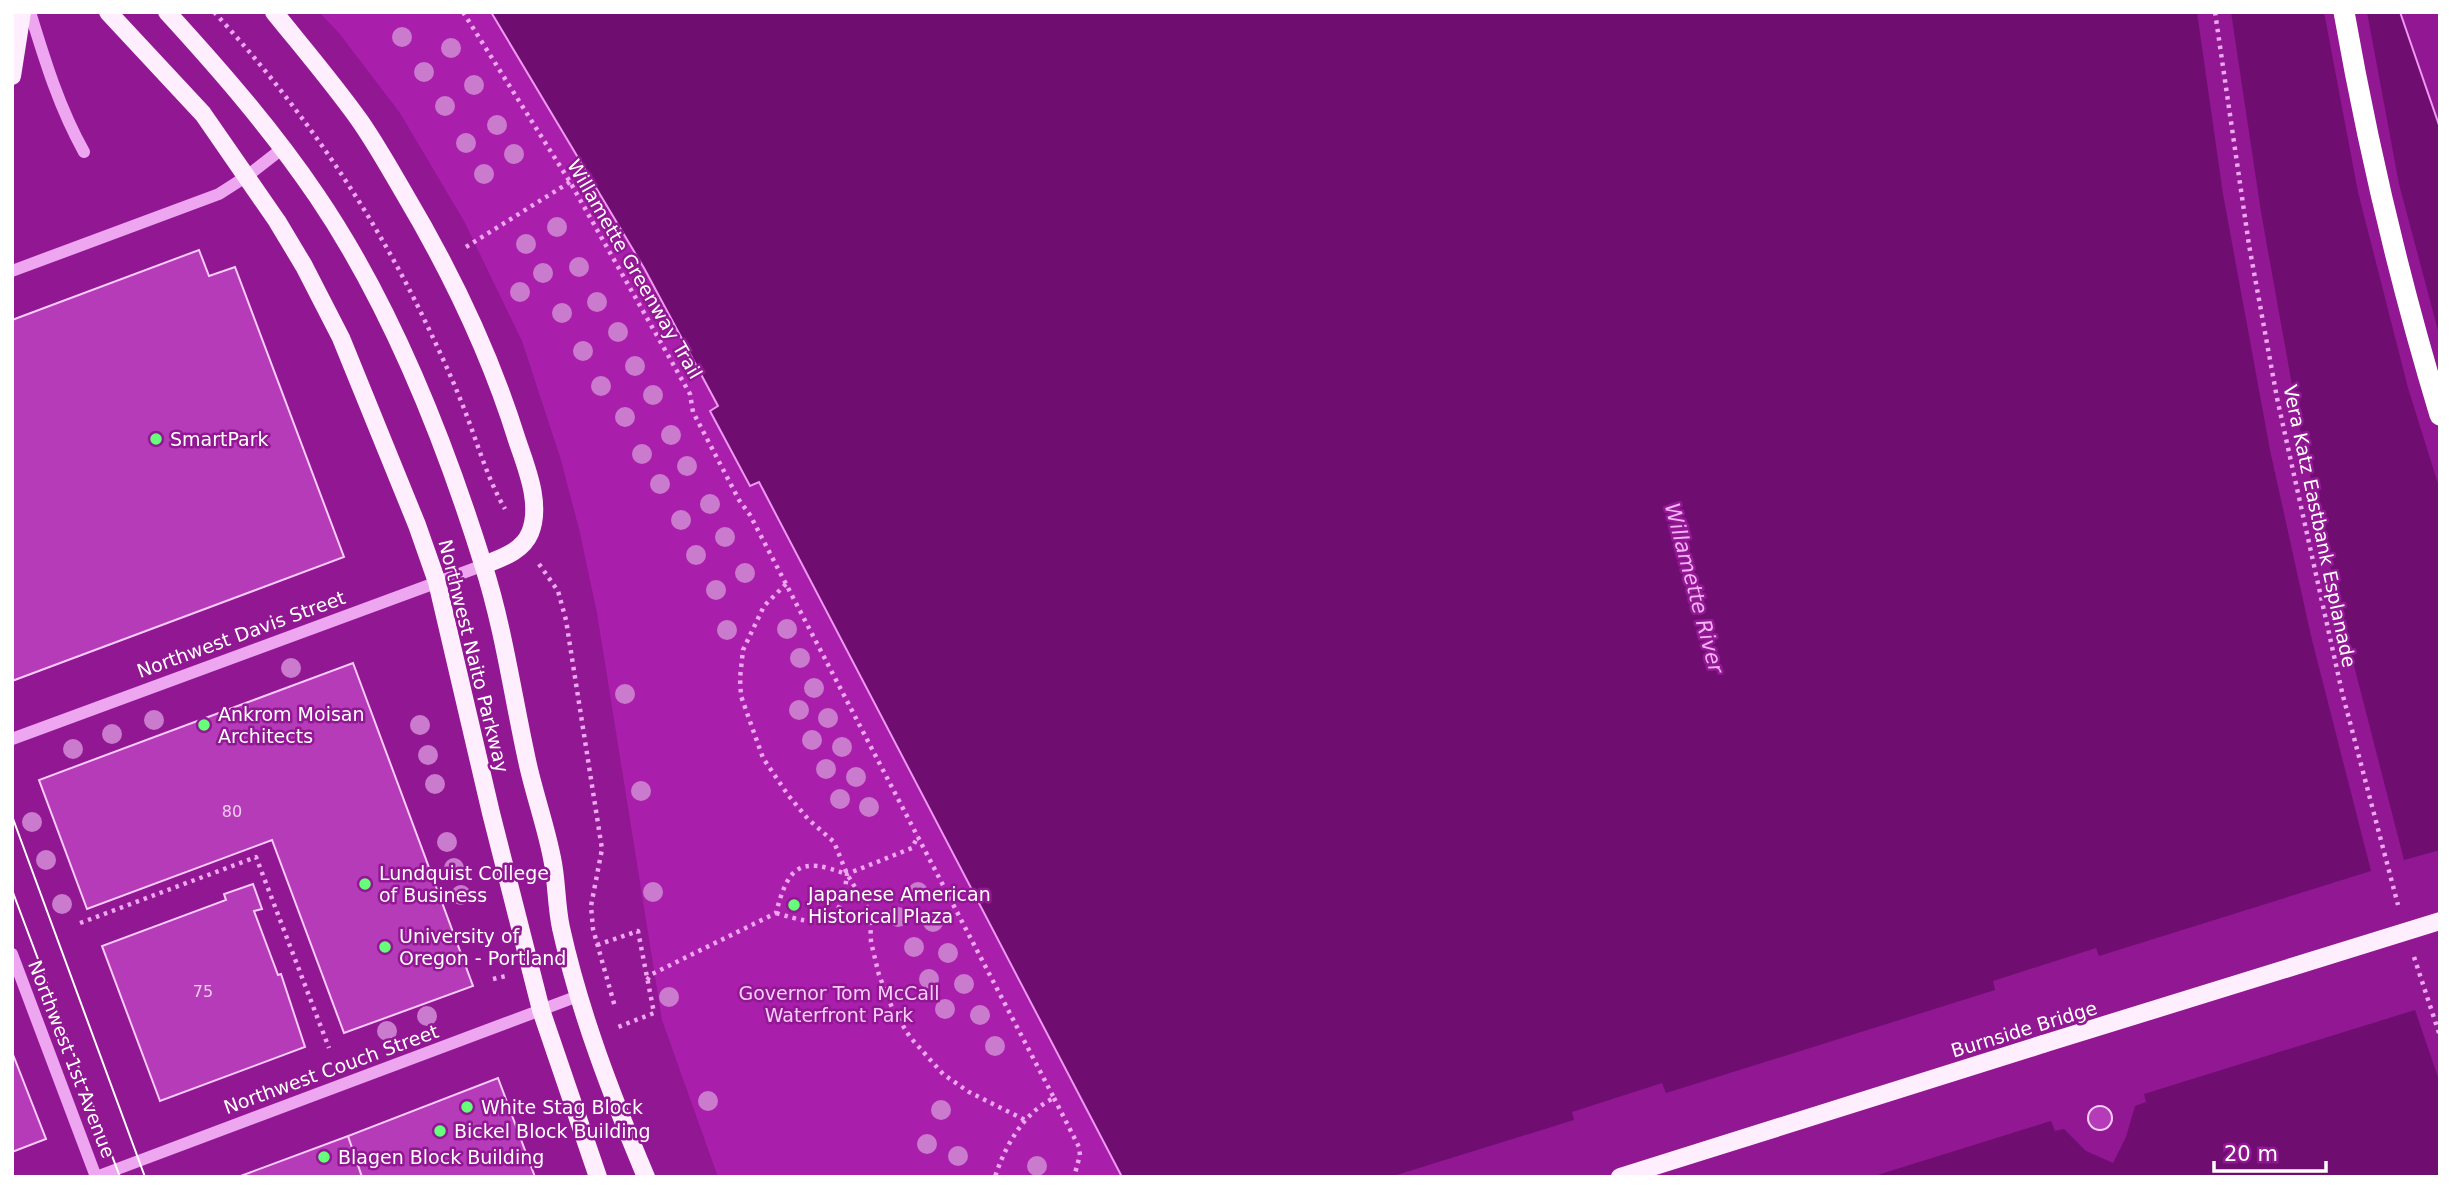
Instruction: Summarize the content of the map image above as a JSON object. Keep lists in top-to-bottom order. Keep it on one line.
{"streets":{"main road":["Northwest Naito Parkway","Burnside Bridge"],"street":["Northwest Davis Street","Northwest 1st Avenue","Northwest Couch Street"],"path":["Willamette Greenway Trail","Vera Katz Eastbank Esplanade"]},"crossings":[["Northwest Davis Street","Northwest Naito Parkway"],["Northwest Naito Parkway","Northwest Couch Street"],["Northwest 1st Avenue","Northwest Couch Street"]],"water":["Willamette River"],"parks":["Governor Tom McCall Waterfront Park"],"places":["SmartPark","Ankrom Moisan Architects","Lundquist College of Business","Japanese American Historical Plaza","University of Oregon - Portland","White Stag Block","Bickel Block Building","Blagen Block Building"],"house_numbers":["80","75"],"scale_bar":"20 m"}
